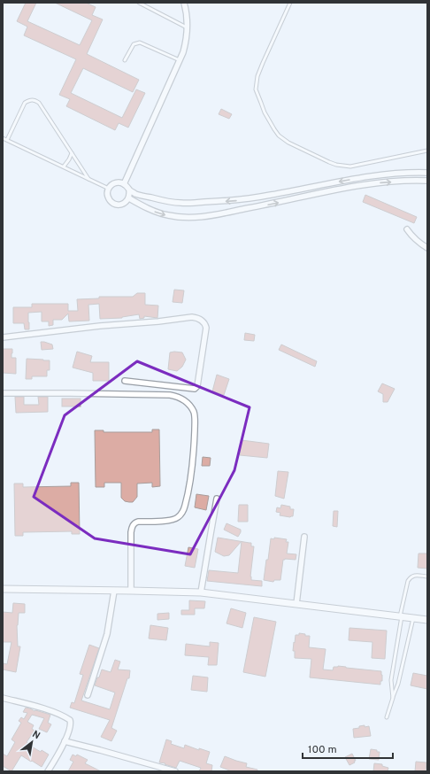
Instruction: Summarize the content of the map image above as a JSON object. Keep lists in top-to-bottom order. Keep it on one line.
{"scale_bar":"100 m","north":"top right"}
